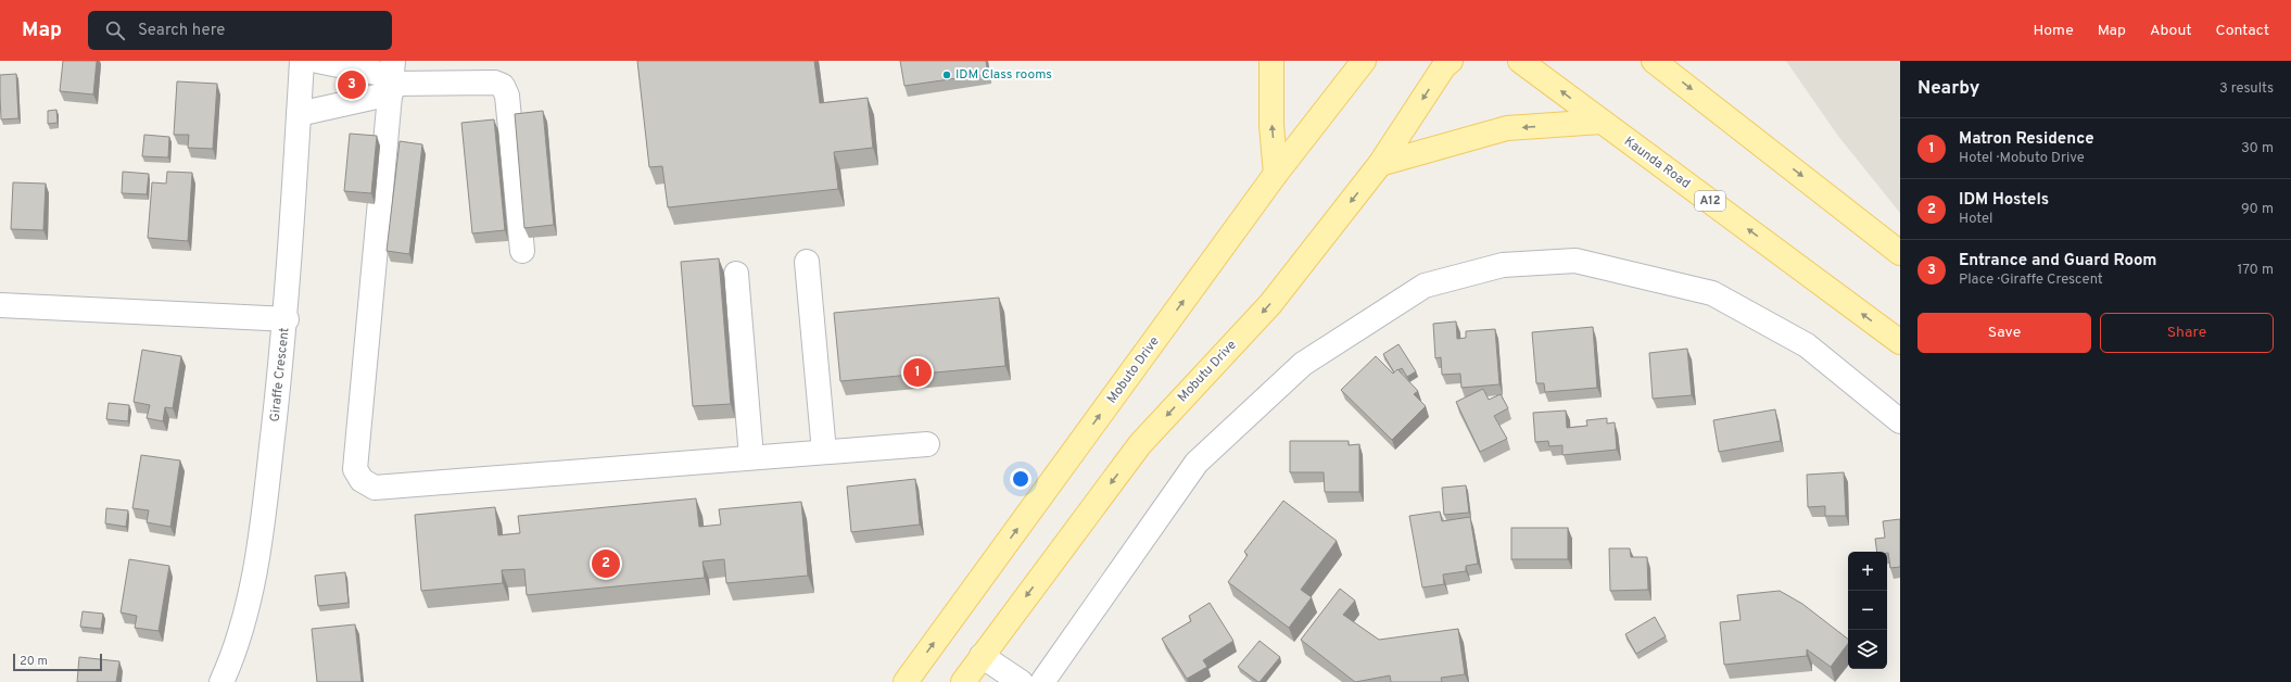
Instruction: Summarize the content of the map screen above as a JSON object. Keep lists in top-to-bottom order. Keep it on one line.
{"streets":{"main road":["Kaunda Road","A12","Mobuto Drive","Mobutu Drive"],"street":["Giraffe Crescent"]},"one_way":["Mobuto Drive","Mobutu Drive"],"places":["IDM Class rooms"],"scale_bar":"20 m","page":{"header":"Map","search":"Search here","nav":["Home","Map","About","Contact"],"heading":["Nearby","3 results"],"pins":["3","1","2"],"list":[{"mark":"1","name":"Matron Residence","note":"Hotel · Mobuto Drive","value":"30 m"},{"mark":"2","name":"IDM Hostels","note":"Hotel","value":"90 m"},{"mark":"3","name":"Entrance and Guard Room","note":"Place · Giraffe Crescent","value":"170 m"}],"buttons":["Save","Share"],"map_buttons":["+","−"],"scale":"20 m"}}
